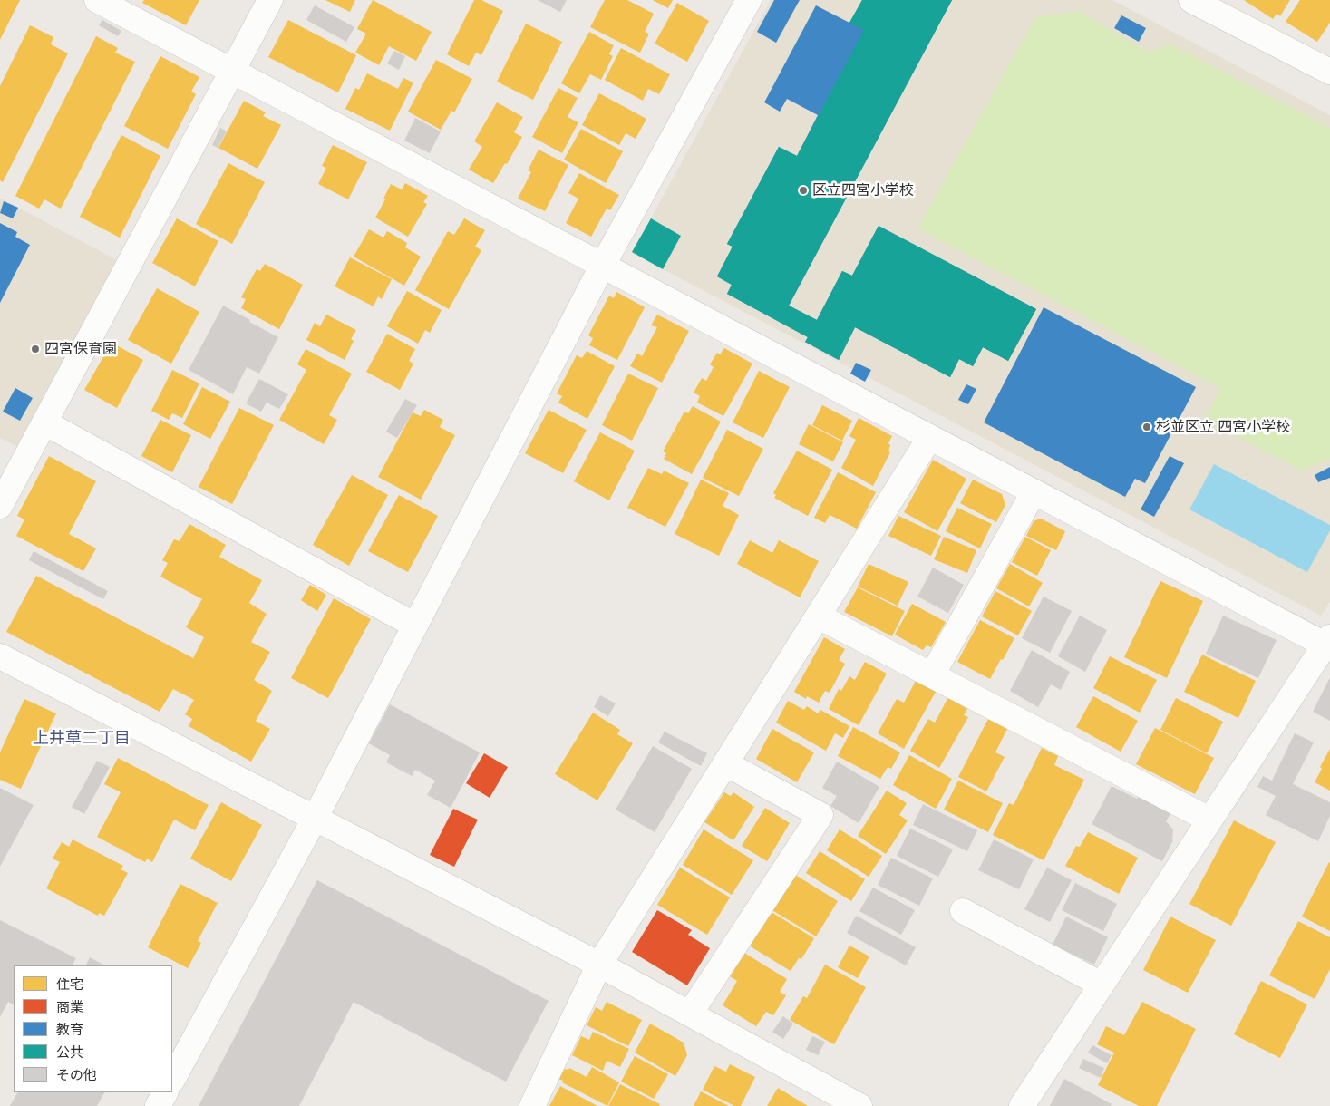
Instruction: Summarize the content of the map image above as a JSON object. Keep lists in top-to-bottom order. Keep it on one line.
{"districts":["上井草二丁目"],"places":["区立四宮小学校","四宮保育園","杉並区立 四宮小学校"],"legend":["住宅","商業","教育","公共","その他"]}
